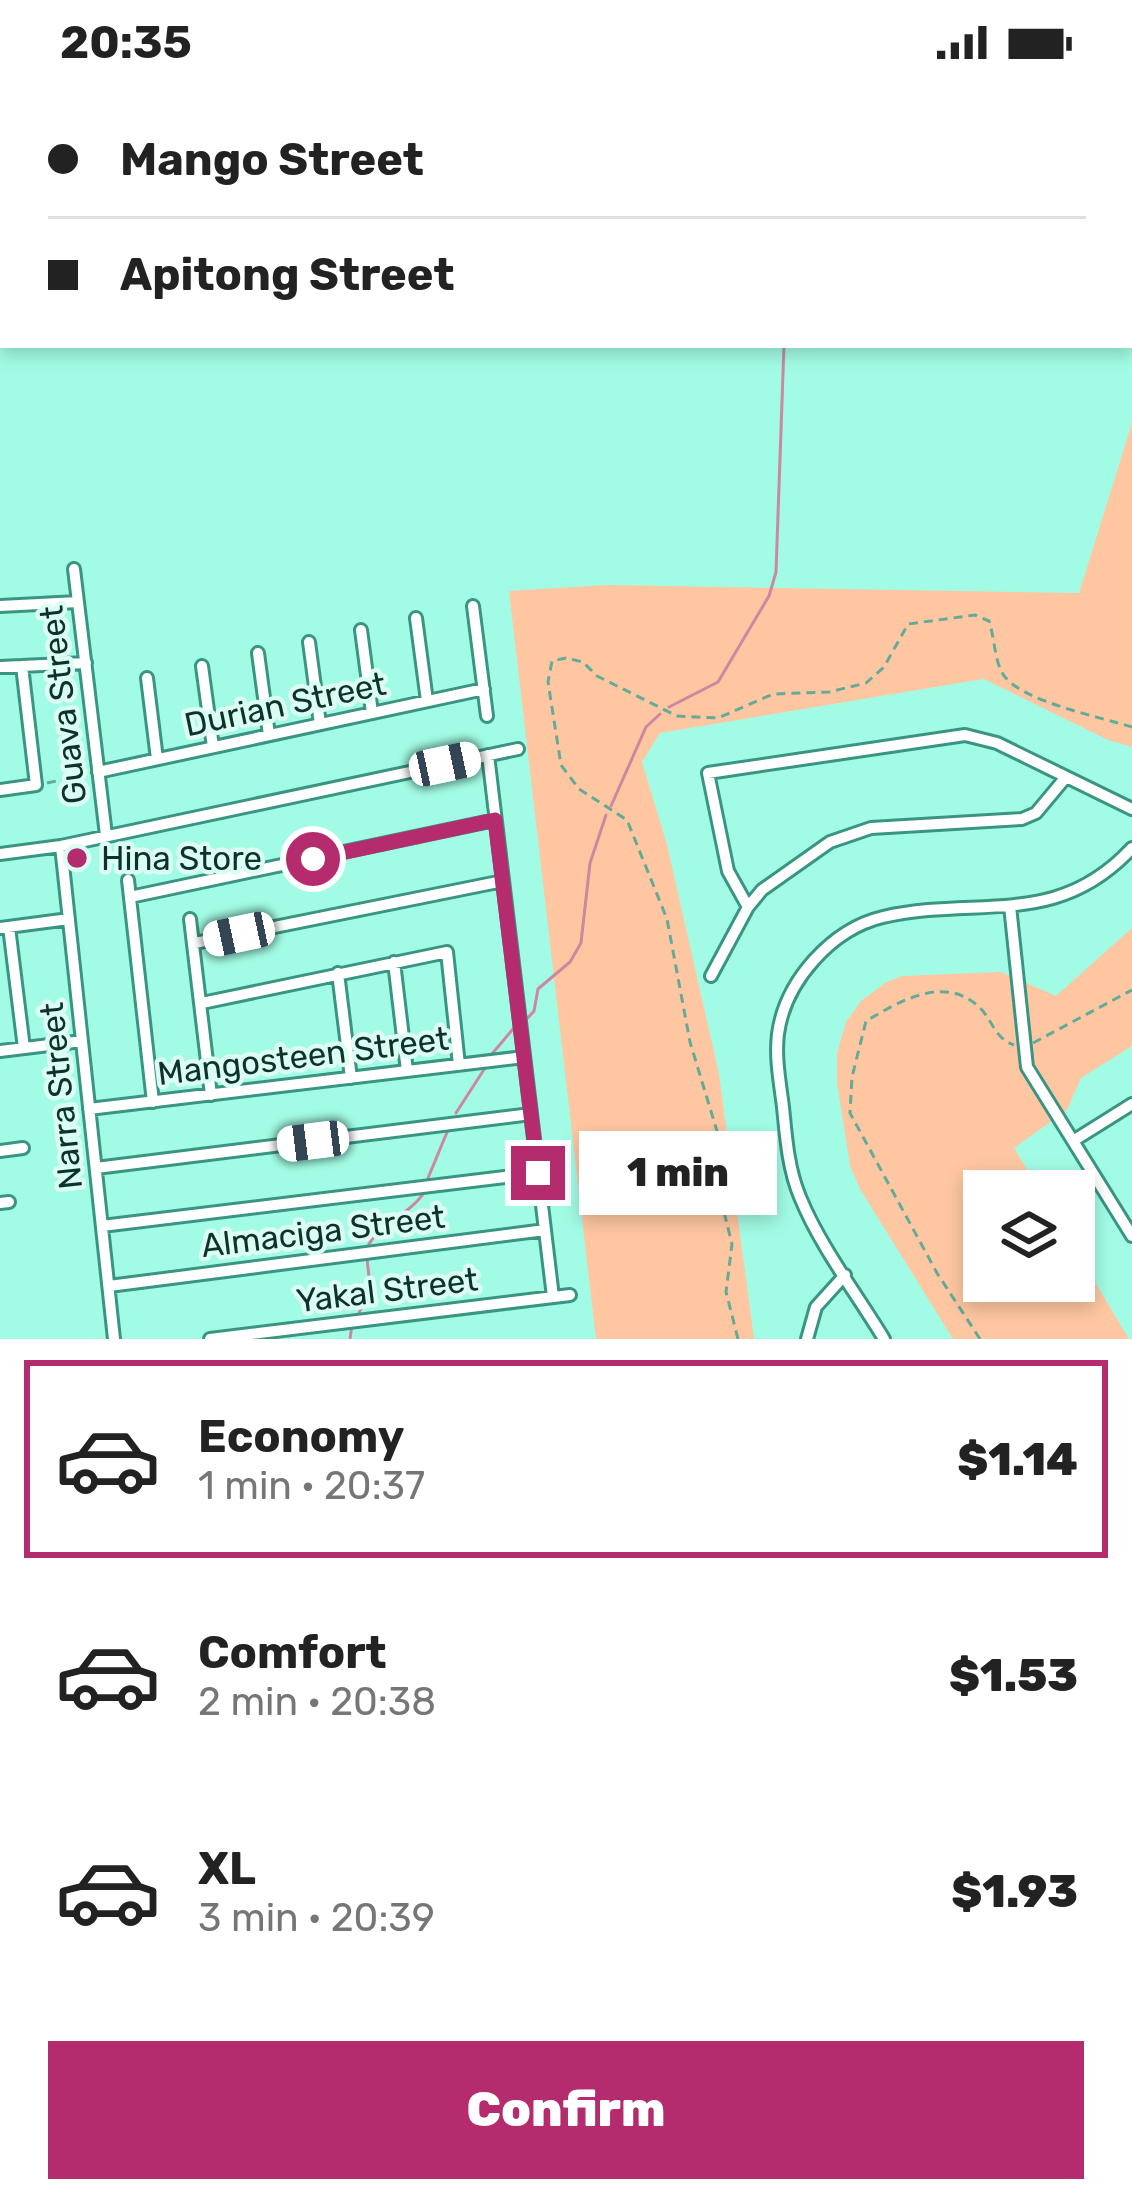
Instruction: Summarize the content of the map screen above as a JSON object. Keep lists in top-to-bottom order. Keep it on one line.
{"streets":{"street":["Durian Street","Guava Street","Mangosteen Street","Narra Street","Almaciga Street","Yakal Street"]},"crossings":[["Durian Street","Guava Street"],["Mangosteen Street","Narra Street"],["Narra Street","Almaciga Street"]],"places":["Hina Store"],"page":{"status":"20:35","banner":["Mango Street","Apitong Street"],"bubble":"1 min","list":[{"name":"Economy","note":"1 min · 20:37","value":"$1.14"},{"name":"Comfort","note":"2 min · 20:38","value":"$1.53"},{"name":"XL","note":"3 min · 20:39","value":"$1.93"}],"buttons":"Confirm"}}
